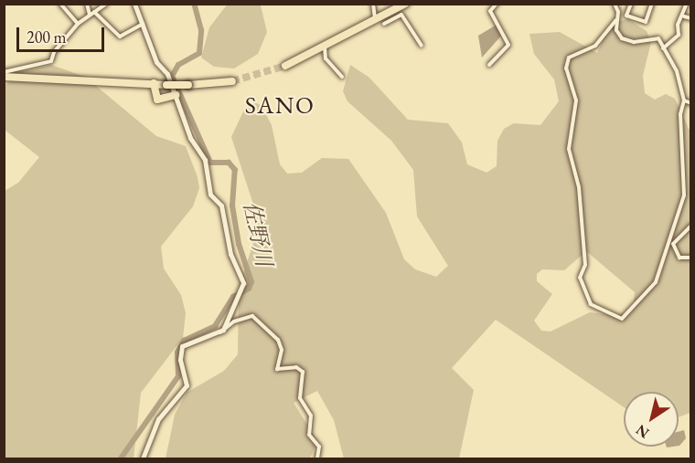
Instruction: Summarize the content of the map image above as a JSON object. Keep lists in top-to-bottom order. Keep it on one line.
{"districts":["SANO"],"water":["佐野川"],"scale_bar":"200 m","north":"bottom left"}
